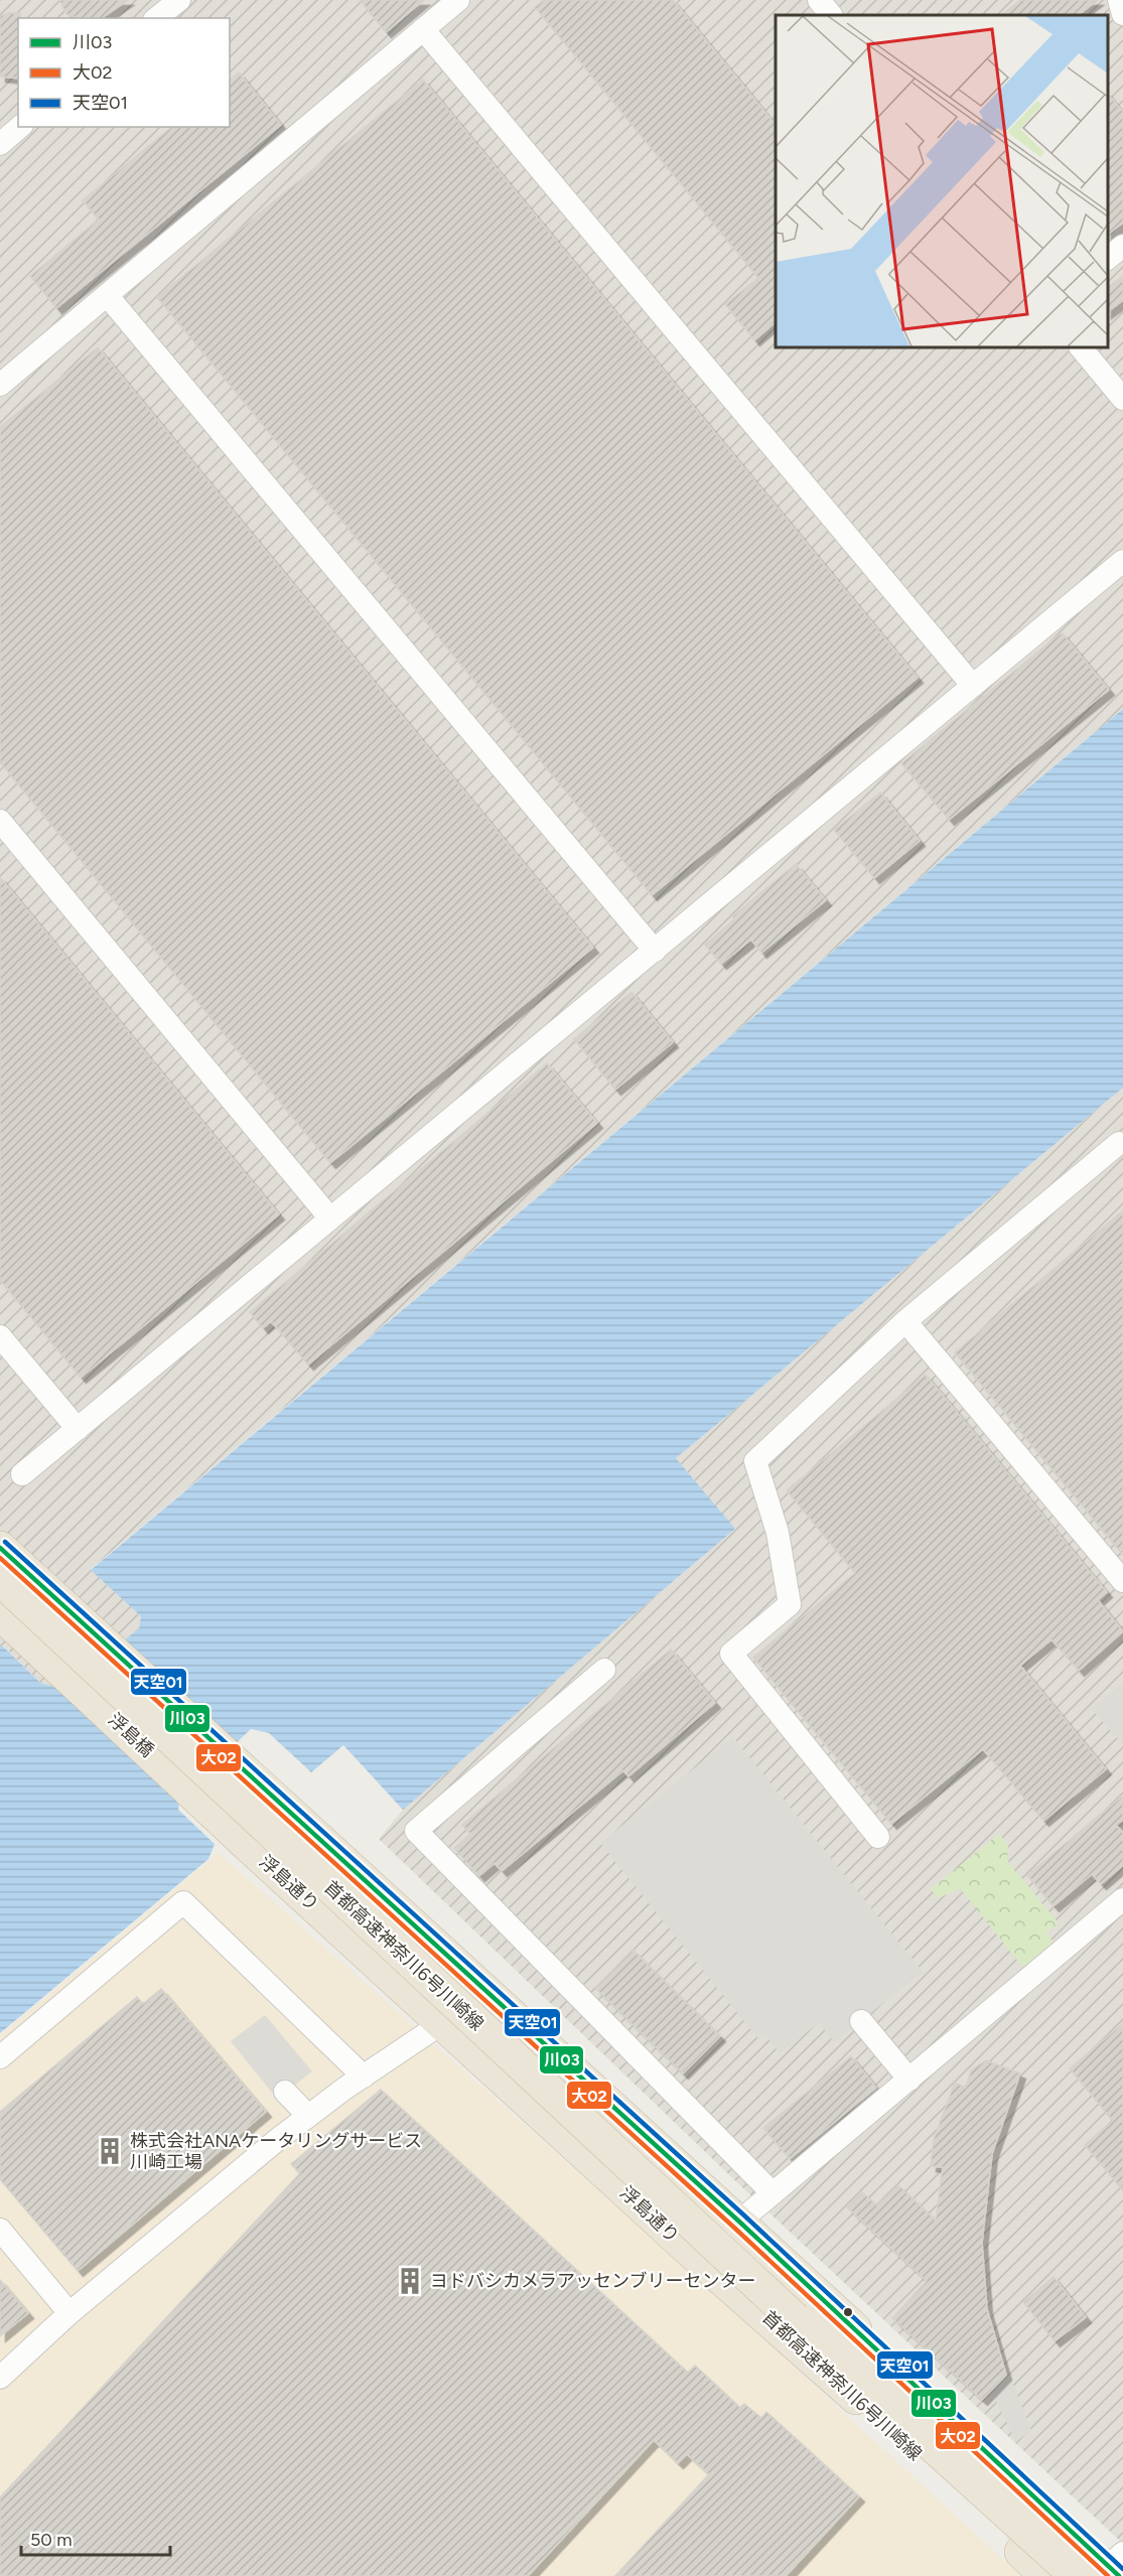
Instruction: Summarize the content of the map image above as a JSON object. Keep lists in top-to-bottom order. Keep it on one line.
{"streets":{"highway":["浮島橋","浮島通り","首都高速神奈川6号川崎線"]},"crossings":[["浮島橋","浮島通り"],["浮島橋","首都高速神奈川6号川崎線"],["浮島通り","首都高速神奈川6号川崎線"]],"places":{"building":["株式会社ANAケータリングサービス 川崎工場","ヨドバシカメラアッセンブリーセンター"]},"lines":["transit line 天空01","transit line 川03","transit line 大02"],"legend":["川03","大02","天空01"],"scale_bar":"50 m"}
